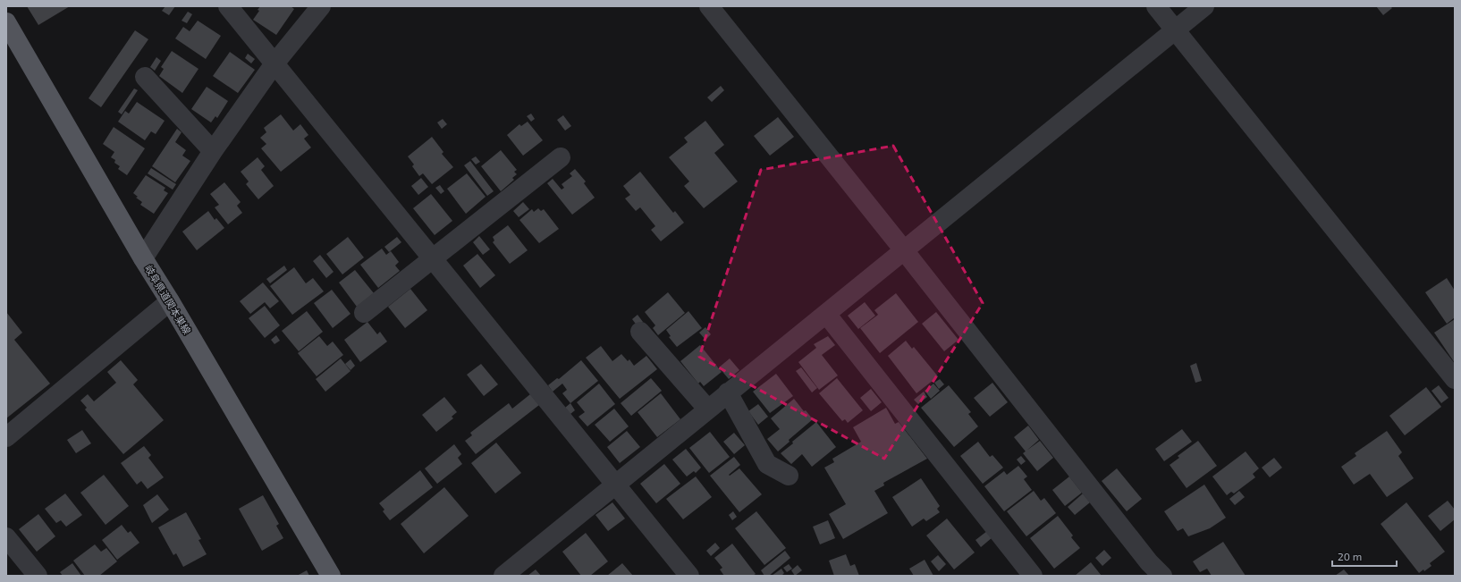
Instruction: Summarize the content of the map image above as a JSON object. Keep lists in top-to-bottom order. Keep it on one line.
{"streets":{"main road":["岐阜県道関本巣線"]},"scale_bar":"20 m"}
